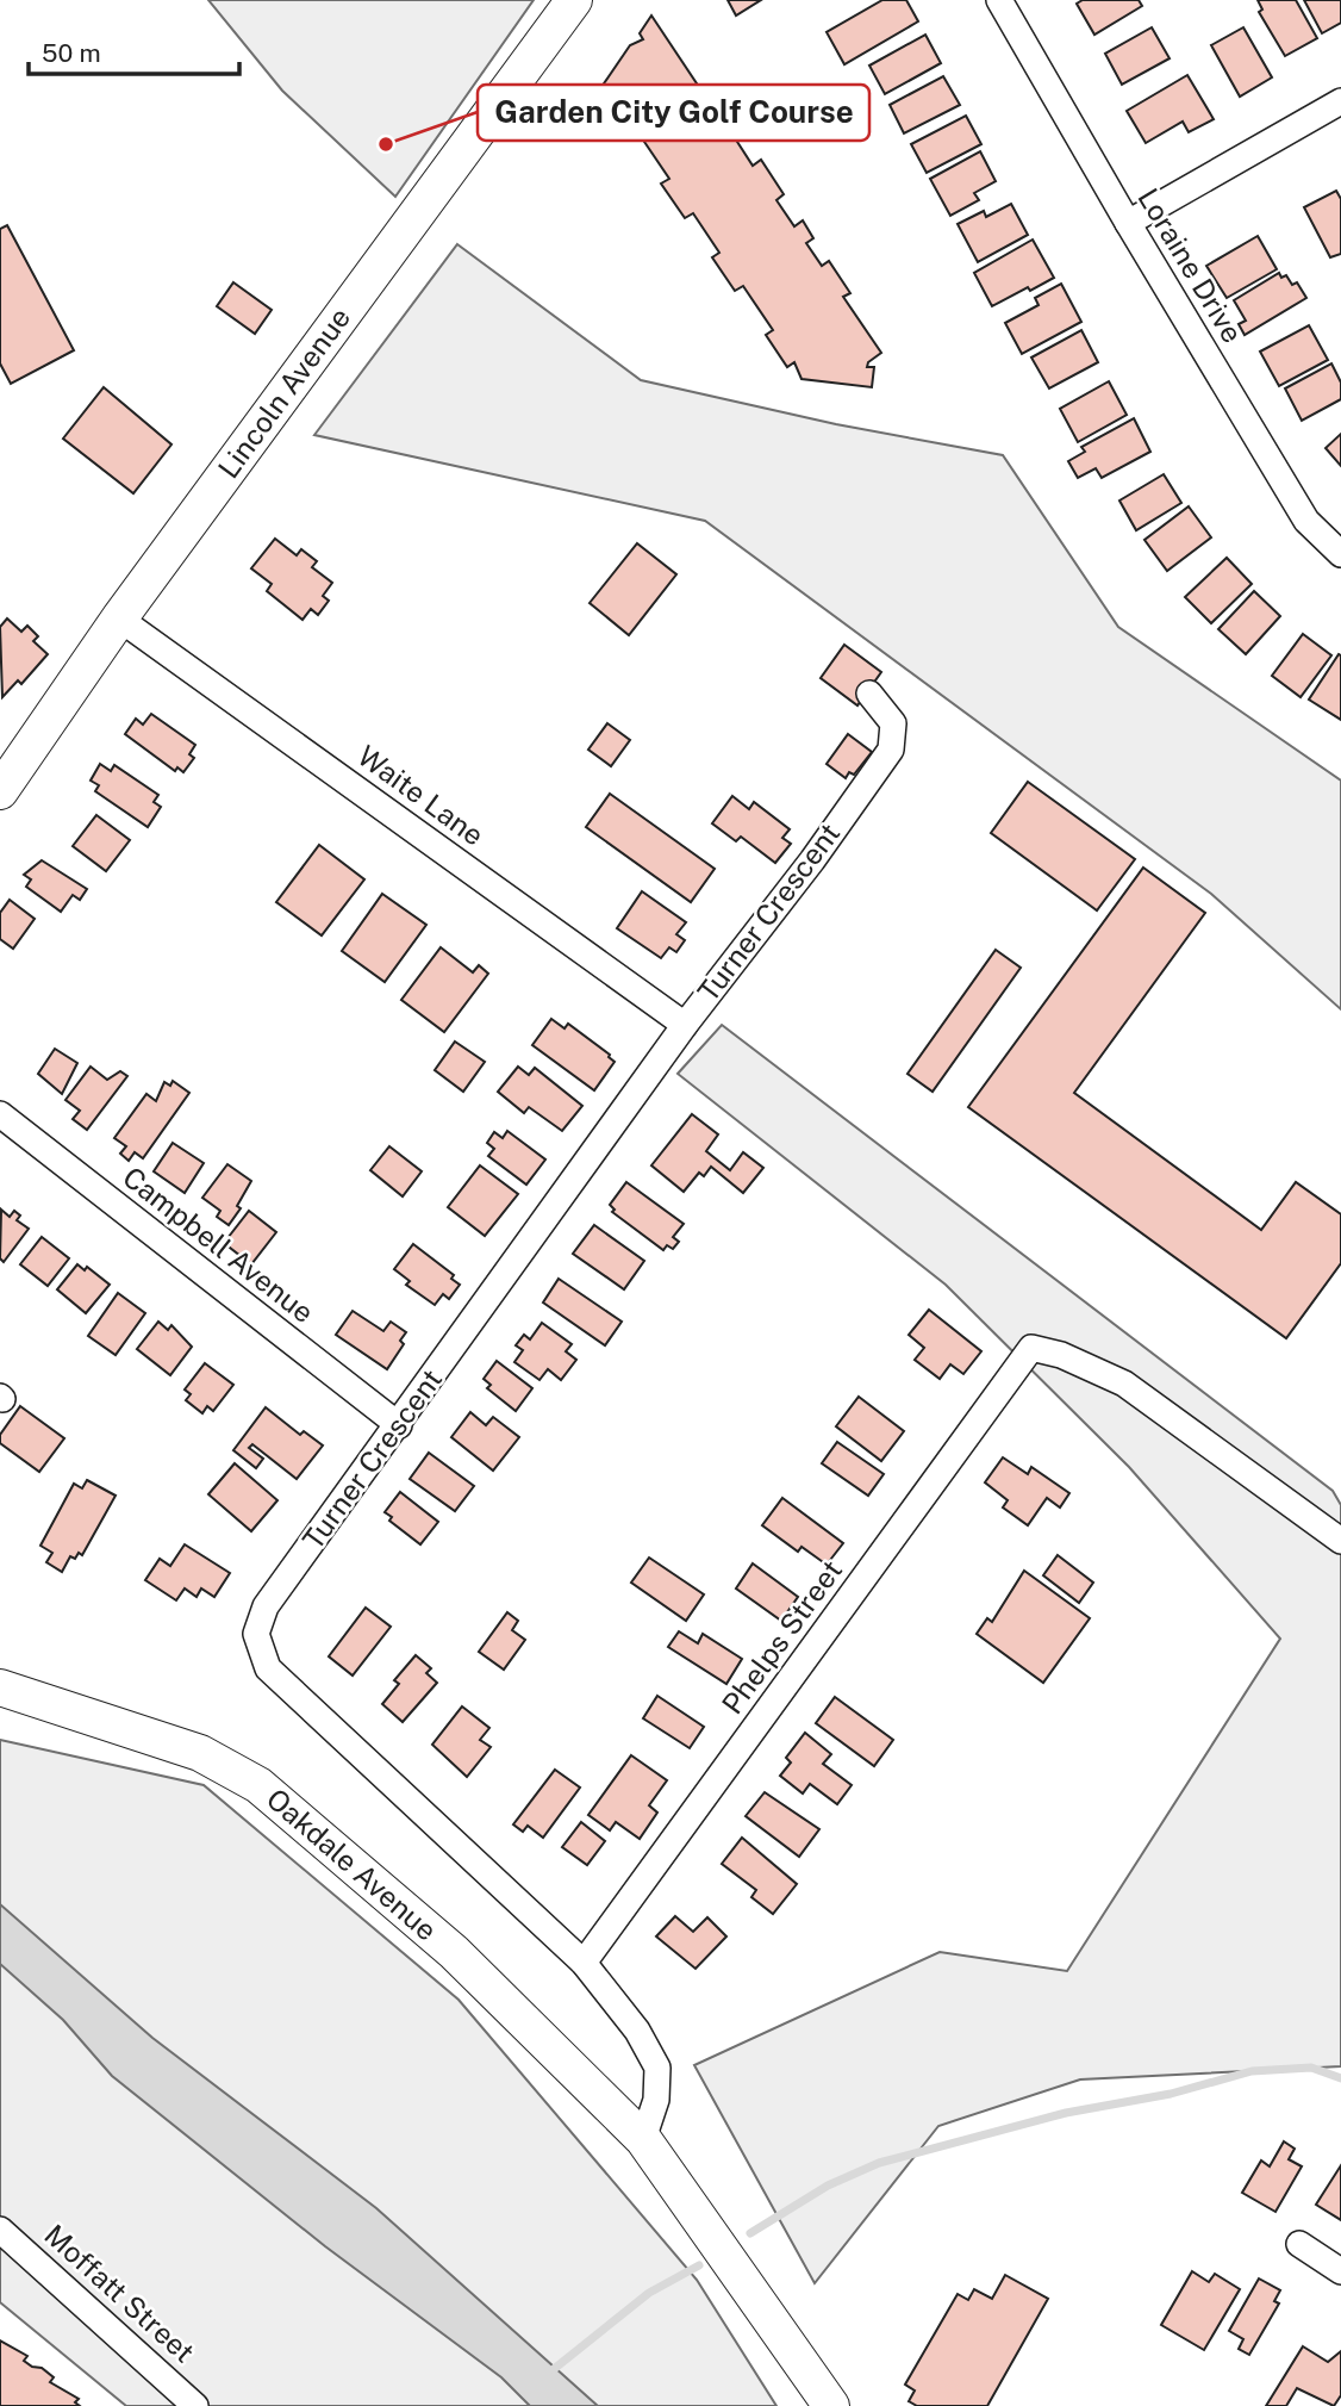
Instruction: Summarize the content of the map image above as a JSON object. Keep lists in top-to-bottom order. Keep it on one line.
{"streets":{"street":["Loraine Drive","Lincoln Avenue","Waite Lane","Turner Crescent","Campbell Avenue","Phelps Street","Oakdale Avenue","Moffatt Street"]},"crossings":[["Lincoln Avenue","Waite Lane"],["Waite Lane","Turner Crescent"],["Turner Crescent","Campbell Avenue"],["Turner Crescent","Phelps Street"],["Turner Crescent","Oakdale Avenue"]],"places":["Garden City Golf Course"],"scale_bar":"50 m"}
